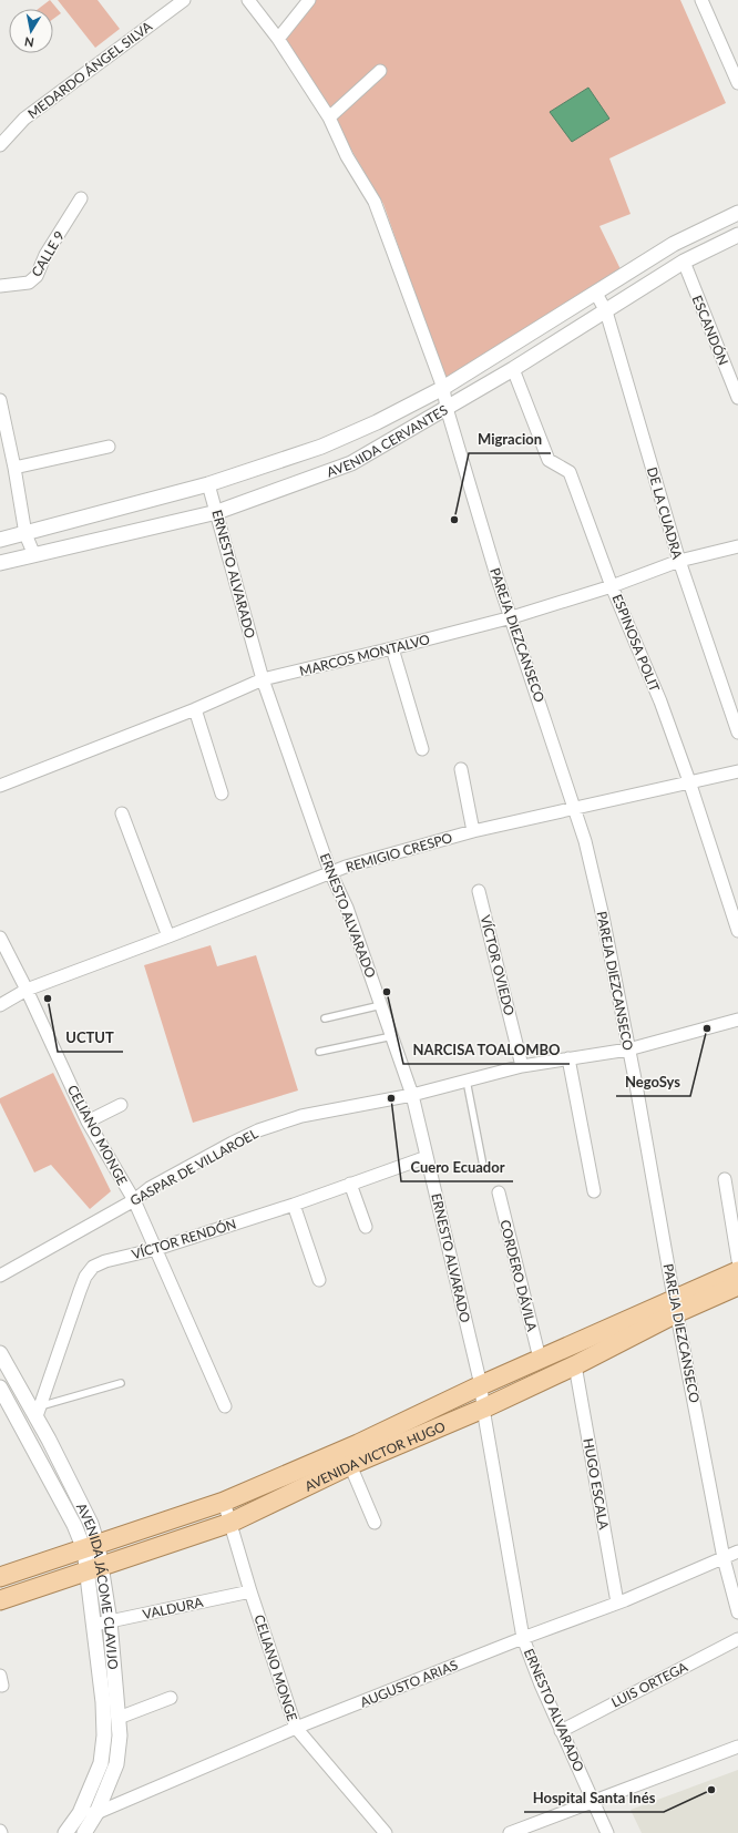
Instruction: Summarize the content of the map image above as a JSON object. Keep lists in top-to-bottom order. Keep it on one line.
{"streets":{"main road":["AVENIDA VICTOR HUGO"],"street":["MEDARDO ÁNGEL SILVA","CALLE 9","ESCANDÓN","AVENIDA CERVANTES","DE LA CUADRA","ERNESTO ALVARADO","PAREJA DIEZCANSECO","ESPINOSA POLIT","MARCOS MONTALVO","REMIGIO CRESPO","VÍCTOR OVIEDO","CELIANO MONGE","GASPAR DE VILLAROEL","VÍCTOR RENDÓN","CORDERO DÁVILA","HUGO ESCALA","AVENIDA JÁCOME CLAVIJO","VALDURA","AUGUSTO ARIAS","LUIS ORTEGA"]},"crossings":[["ESCANDÓN","AVENIDA CERVANTES"],["AVENIDA CERVANTES","DE LA CUADRA"],["AVENIDA CERVANTES","ERNESTO ALVARADO"],["AVENIDA CERVANTES","PAREJA DIEZCANSECO"],["AVENIDA CERVANTES","ESPINOSA POLIT"],["DE LA CUADRA","MARCOS MONTALVO"],["ERNESTO ALVARADO","MARCOS MONTALVO"],["ERNESTO ALVARADO","REMIGIO CRESPO"],["ERNESTO ALVARADO","GASPAR DE VILLAROEL"],["ERNESTO ALVARADO","VÍCTOR RENDÓN"],["ERNESTO ALVARADO","AVENIDA VICTOR HUGO"],["ERNESTO ALVARADO","AUGUSTO ARIAS"],["ERNESTO ALVARADO","LUIS ORTEGA"],["PAREJA DIEZCANSECO","MARCOS MONTALVO"],["PAREJA DIEZCANSECO","REMIGIO CRESPO"],["PAREJA DIEZCANSECO","GASPAR DE VILLAROEL"],["PAREJA DIEZCANSECO","AVENIDA VICTOR HUGO"],["PAREJA DIEZCANSECO","AUGUSTO ARIAS"],["ESPINOSA POLIT","MARCOS MONTALVO"],["ESPINOSA POLIT","REMIGIO CRESPO"],["REMIGIO CRESPO","CELIANO MONGE"],["VÍCTOR OVIEDO","GASPAR DE VILLAROEL"],["CELIANO MONGE","GASPAR DE VILLAROEL"],["CELIANO MONGE","VÍCTOR RENDÓN"],["CELIANO MONGE","AVENIDA VICTOR HUGO"],["CELIANO MONGE","VALDURA"],["CELIANO MONGE","AUGUSTO ARIAS"],["VÍCTOR RENDÓN","AVENIDA JÁCOME CLAVIJO"],["CORDERO DÁVILA","AVENIDA VICTOR HUGO"],["AVENIDA VICTOR HUGO","HUGO ESCALA"],["AVENIDA VICTOR HUGO","AVENIDA JÁCOME CLAVIJO"],["HUGO ESCALA","AUGUSTO ARIAS"],["AVENIDA JÁCOME CLAVIJO","VALDURA"],["AVENIDA JÁCOME CLAVIJO","AUGUSTO ARIAS"]],"places":["Migracion","NARCISA TOALOMBO","UCTUT","NegoSys","Cuero Ecuador","Hospital Santa Inés"],"north":"bottom"}
